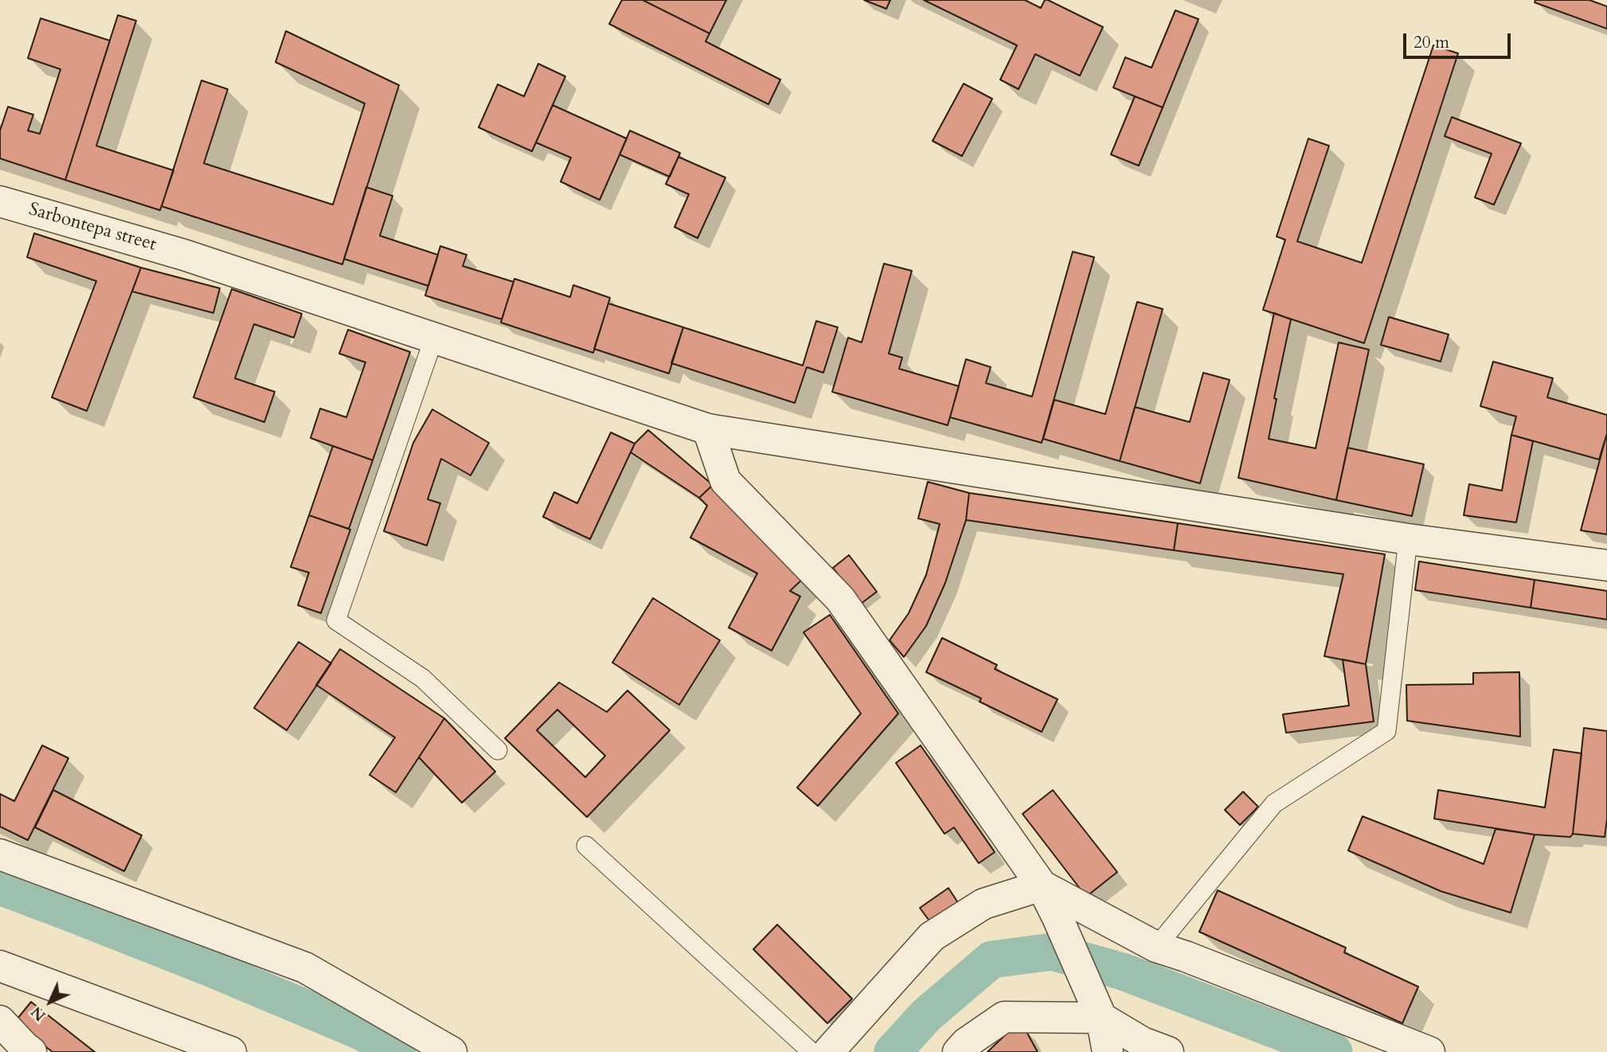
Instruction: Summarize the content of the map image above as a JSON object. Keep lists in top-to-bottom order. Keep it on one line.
{"streets":{"street":["Sarbontepa street"]},"scale_bar":"20 m","north":"bottom left"}
